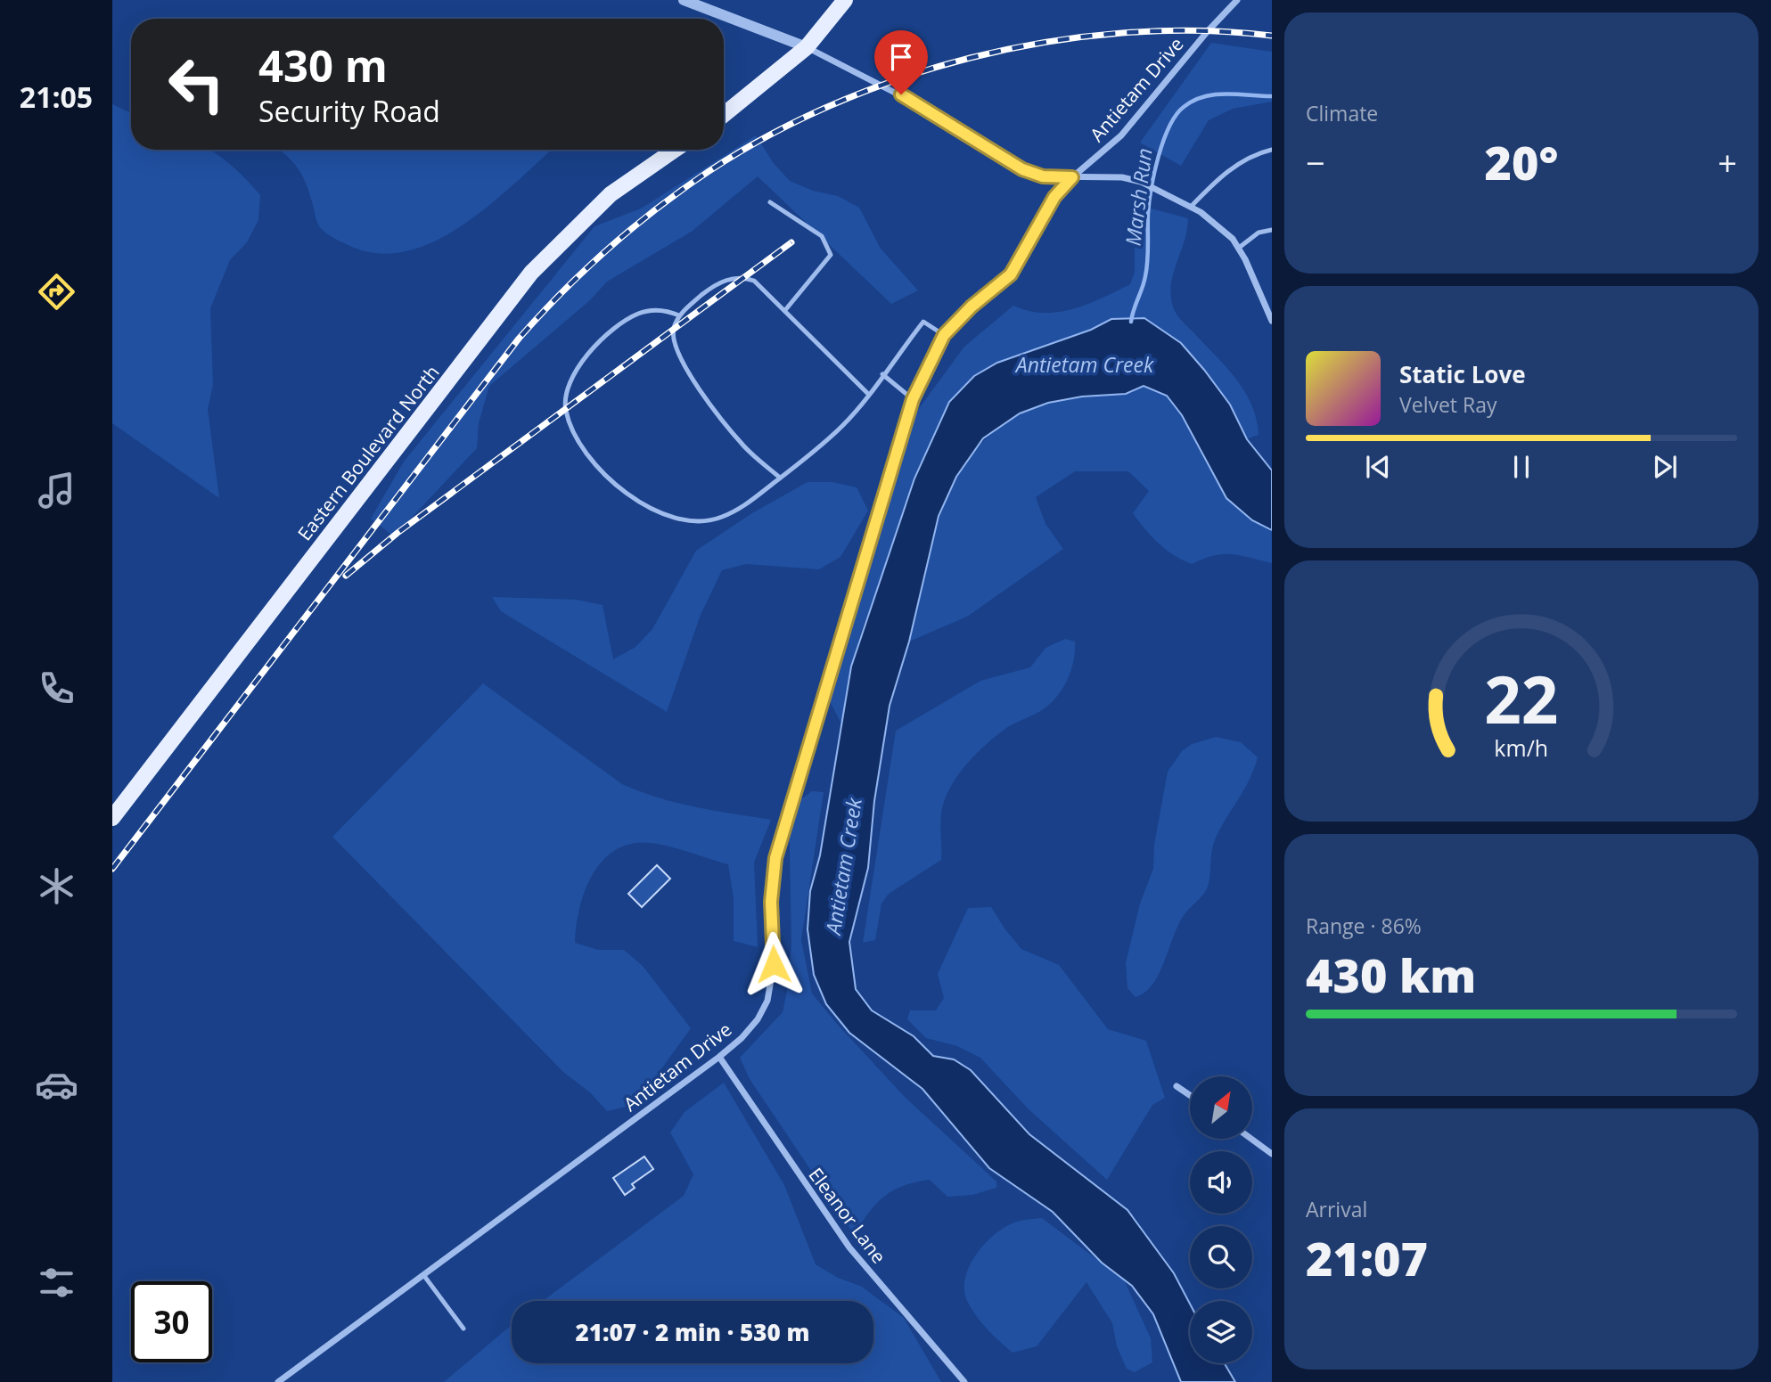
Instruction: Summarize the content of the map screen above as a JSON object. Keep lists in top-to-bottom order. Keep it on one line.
{"streets":{"main road":["Eastern Boulevard North"],"street":["Antietam Drive","Eleanor Lane"]},"crossings":[["Antietam Drive","Eleanor Lane"]],"water":["Marsh Run","Antietam Creek"],"north":"top right","page":{"tabs":"21:05","tile":["Climate",["Range · 86%","430 km"],["Arrival","21:07"]],"turn":["430 m","Security Road"],"heat":["−","20°","+"],"song":["Static Love","Velvet Ray"],"limit":"30","trip":"21:07 · 2 min · 530 m","gauge":["22","km/h"]}}
